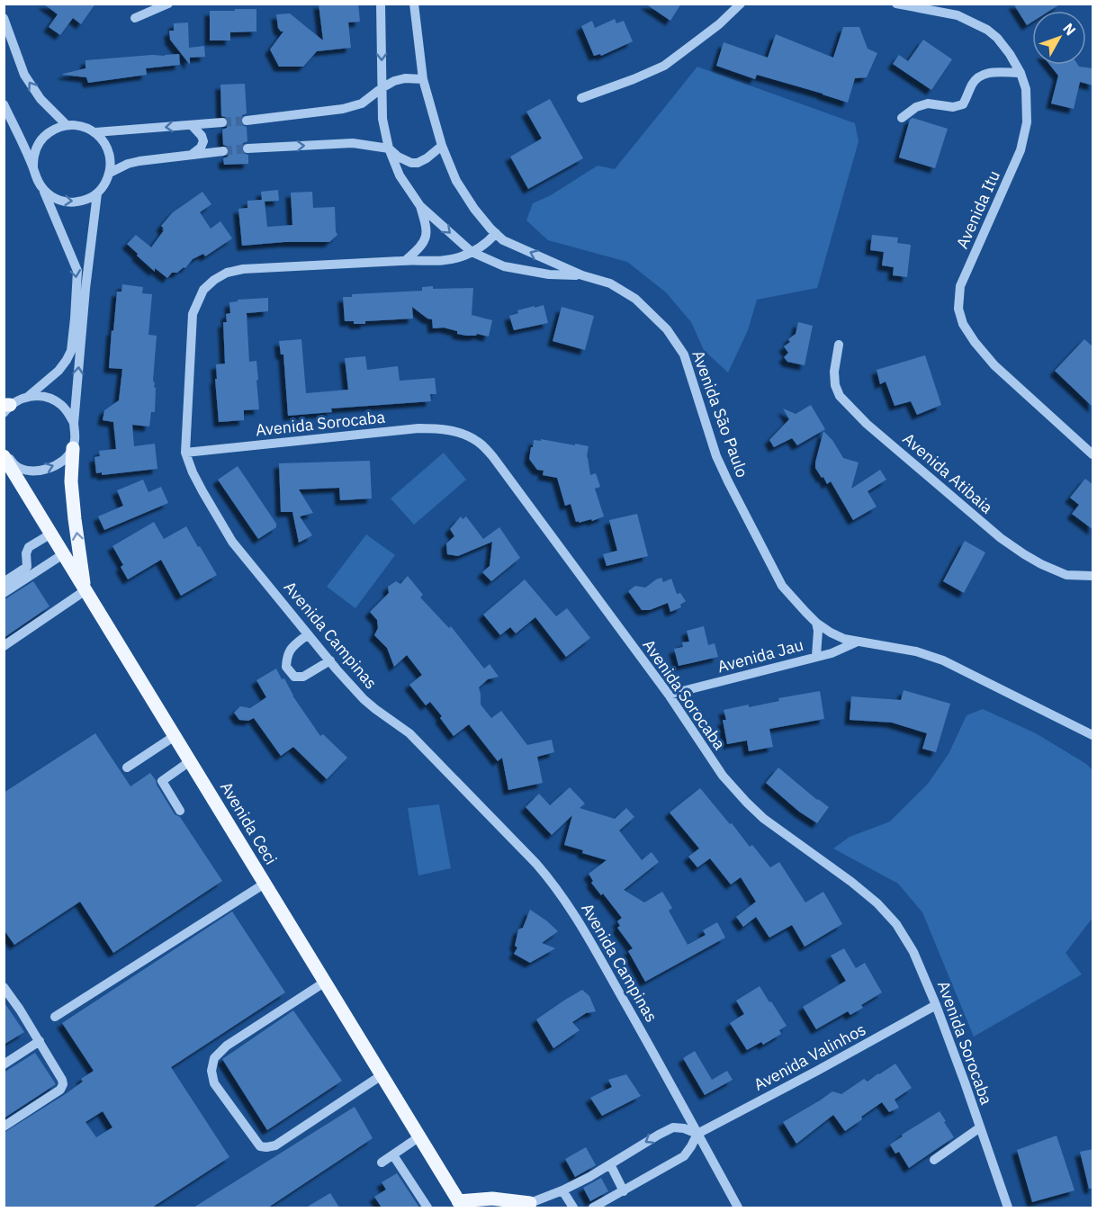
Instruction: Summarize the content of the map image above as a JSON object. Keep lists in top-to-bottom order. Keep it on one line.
{"streets":{"main road":["Avenida Ceci"],"street":["Avenida Itu","Avenida São Paulo","Avenida Sorocaba","Avenida Atibaia","Avenida Campinas","Avenida Jau","Avenida Valinhos"]},"crossings":[["Avenida São Paulo","Avenida Campinas"],["Avenida São Paulo","Avenida Jau"],["Avenida Sorocaba","Avenida Campinas"],["Avenida Sorocaba","Avenida Jau"],["Avenida Sorocaba","Avenida Valinhos"],["Avenida Campinas","Avenida Valinhos"]],"north":"top right"}
